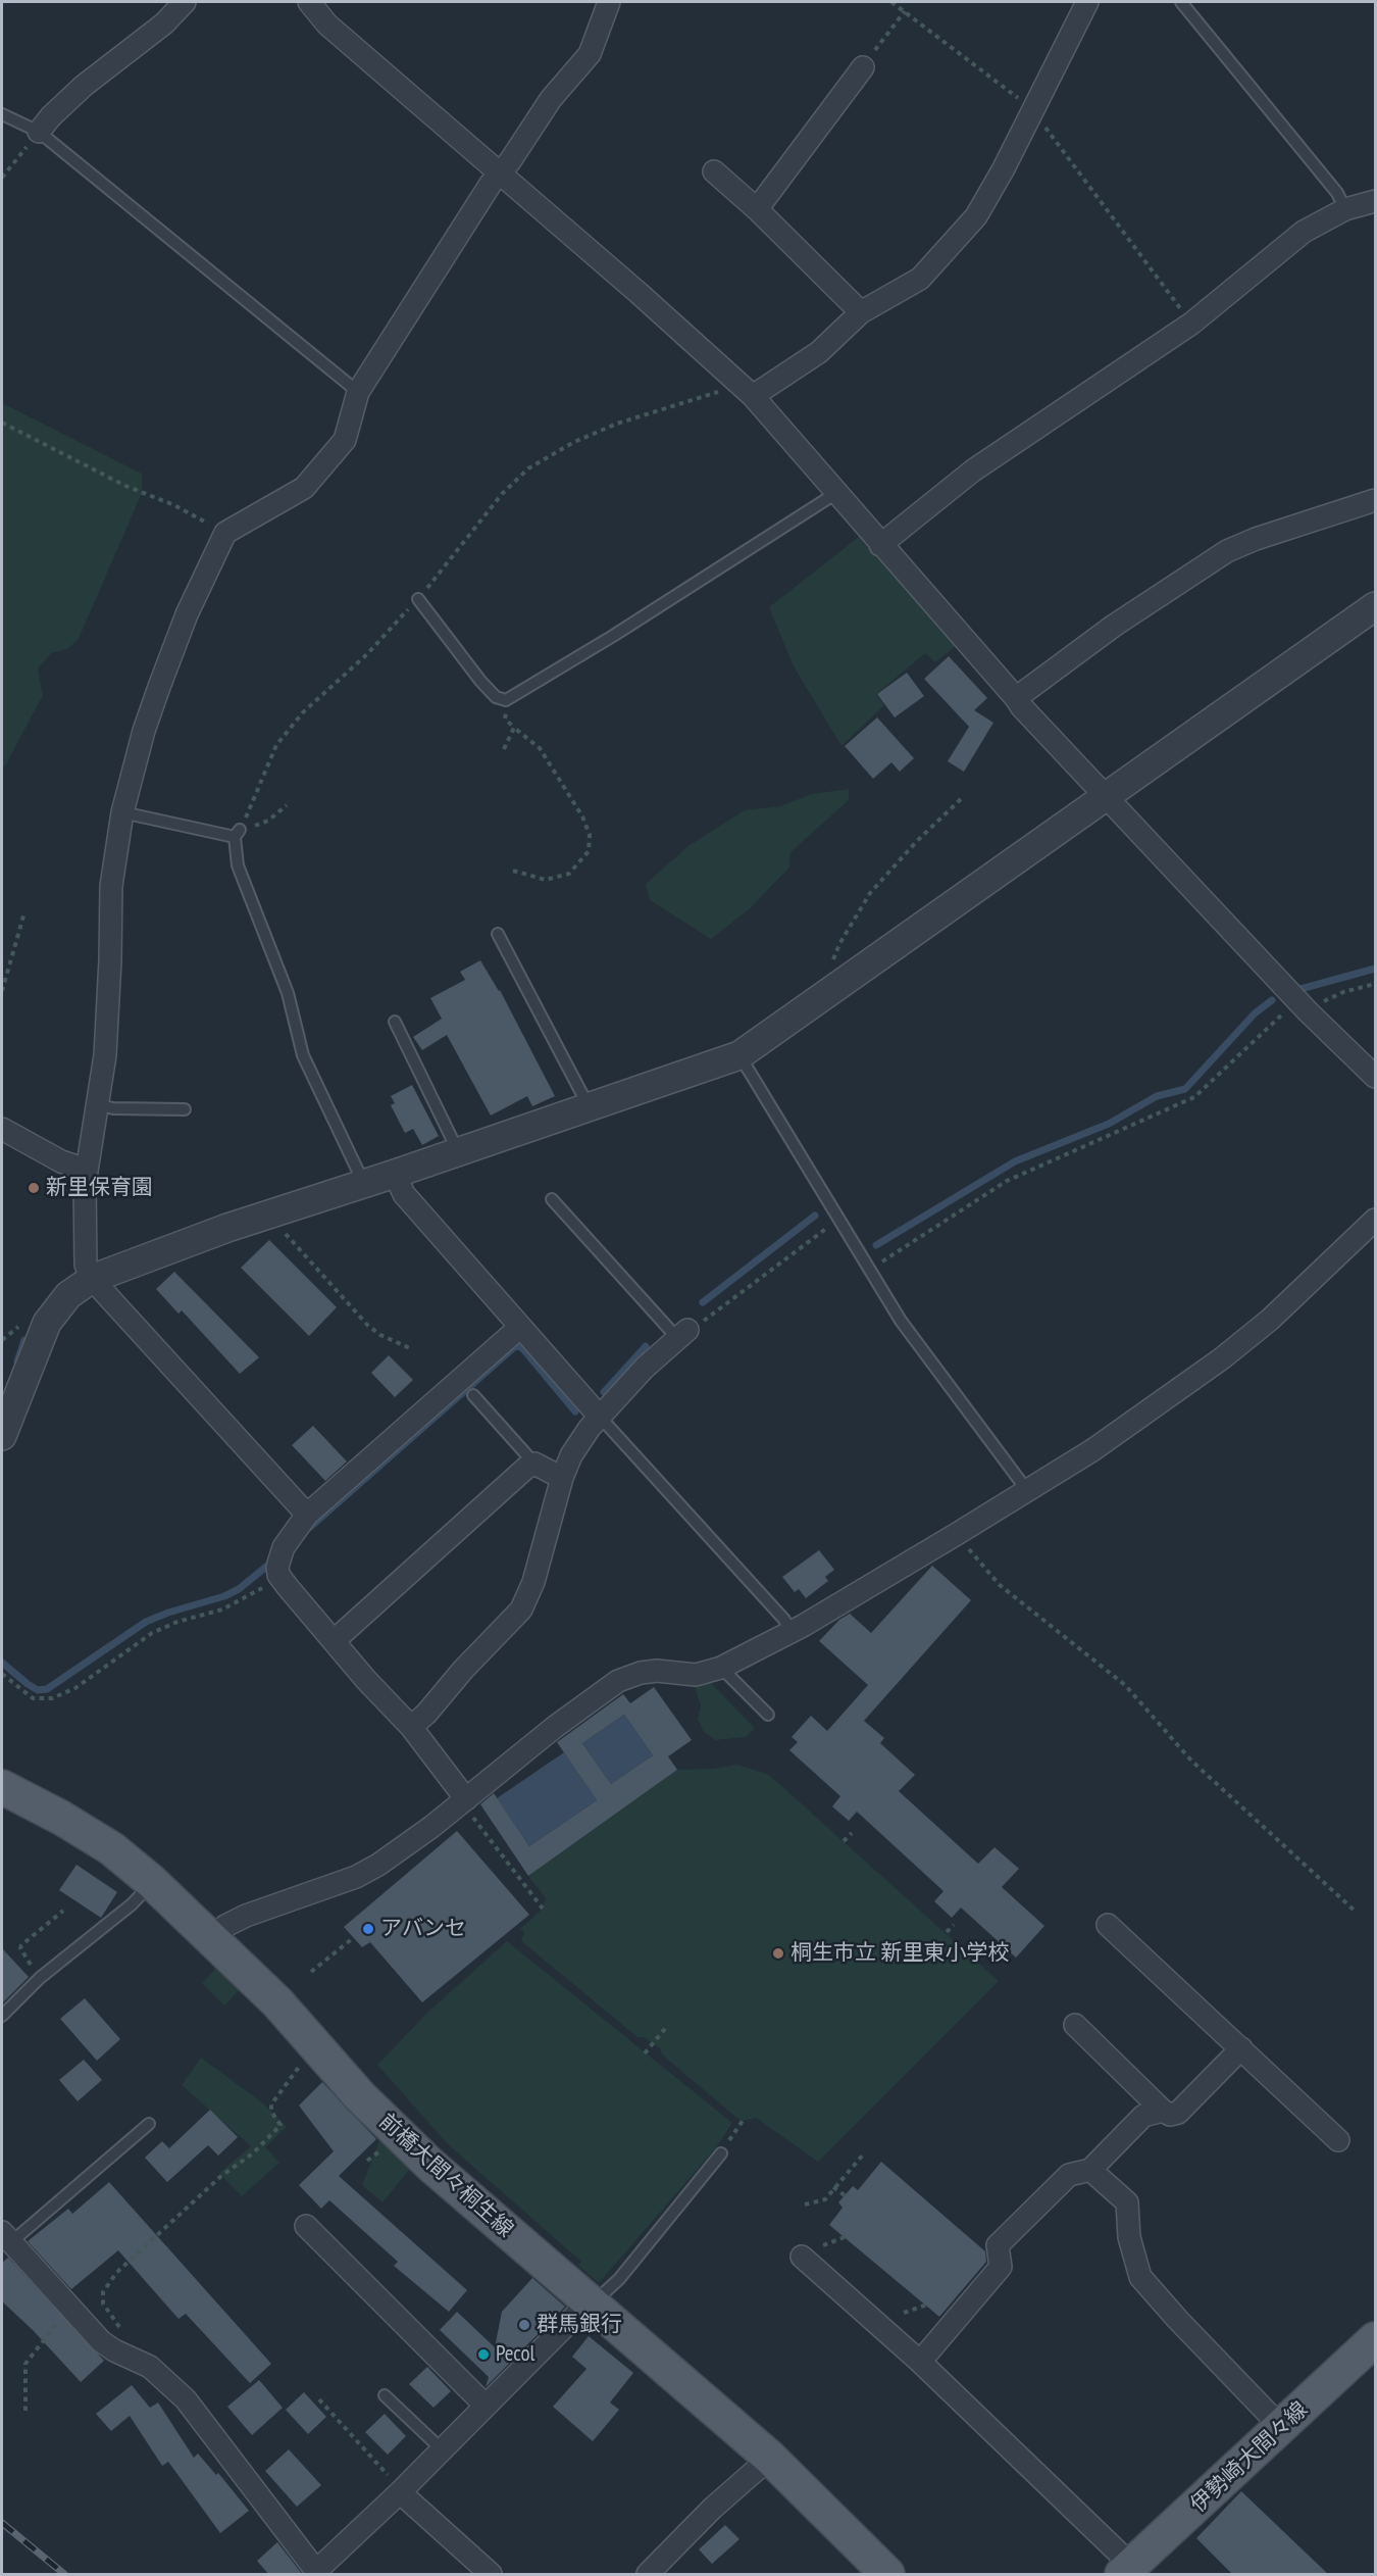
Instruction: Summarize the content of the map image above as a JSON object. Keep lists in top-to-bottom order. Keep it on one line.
{"streets":{"main road":["前橋大間々桐生線","伊勢崎大間々線"]},"places":["新里保育園","アバンセ","桐生市立 新里東小学校","群馬銀行","Pecol"]}
